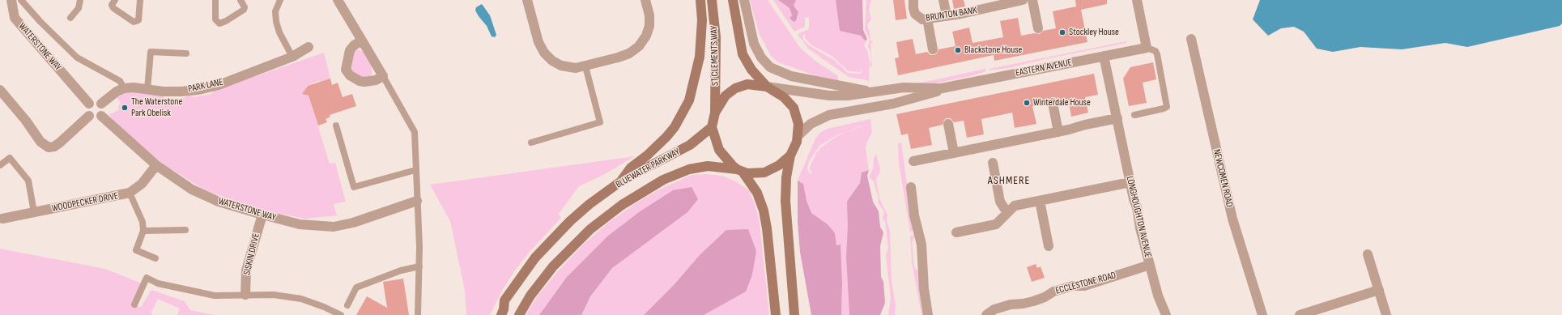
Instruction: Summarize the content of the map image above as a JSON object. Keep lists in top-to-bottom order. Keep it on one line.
{"streets":{"main road":["ST CLEMENTS WAY","BLUEWATER PARKWAY"],"street":["BRUNTON BANK","WATERSTONE WAY","EASTERN AVENUE","PARK LANE","NEWCOMEN ROAD","WOODPECKER DRIVE","LONGHOUGHTON AVENUE","SISKIN DRIVE","ECCLESTONE ROAD"]},"crossings":[["WATERSTONE WAY","PARK LANE"],["WATERSTONE WAY","WOODPECKER DRIVE"],["WATERSTONE WAY","SISKIN DRIVE"],["ST CLEMENTS WAY","EASTERN AVENUE"],["ST CLEMENTS WAY","BLUEWATER PARKWAY"],["EASTERN AVENUE","BLUEWATER PARKWAY"],["EASTERN AVENUE","LONGHOUGHTON AVENUE"],["LONGHOUGHTON AVENUE","ECCLESTONE ROAD"]],"districts":["ASHMERE"],"places":["Stockley House","Blackstone House","Winterdale House","The Waterstone Park Obelisk"]}
